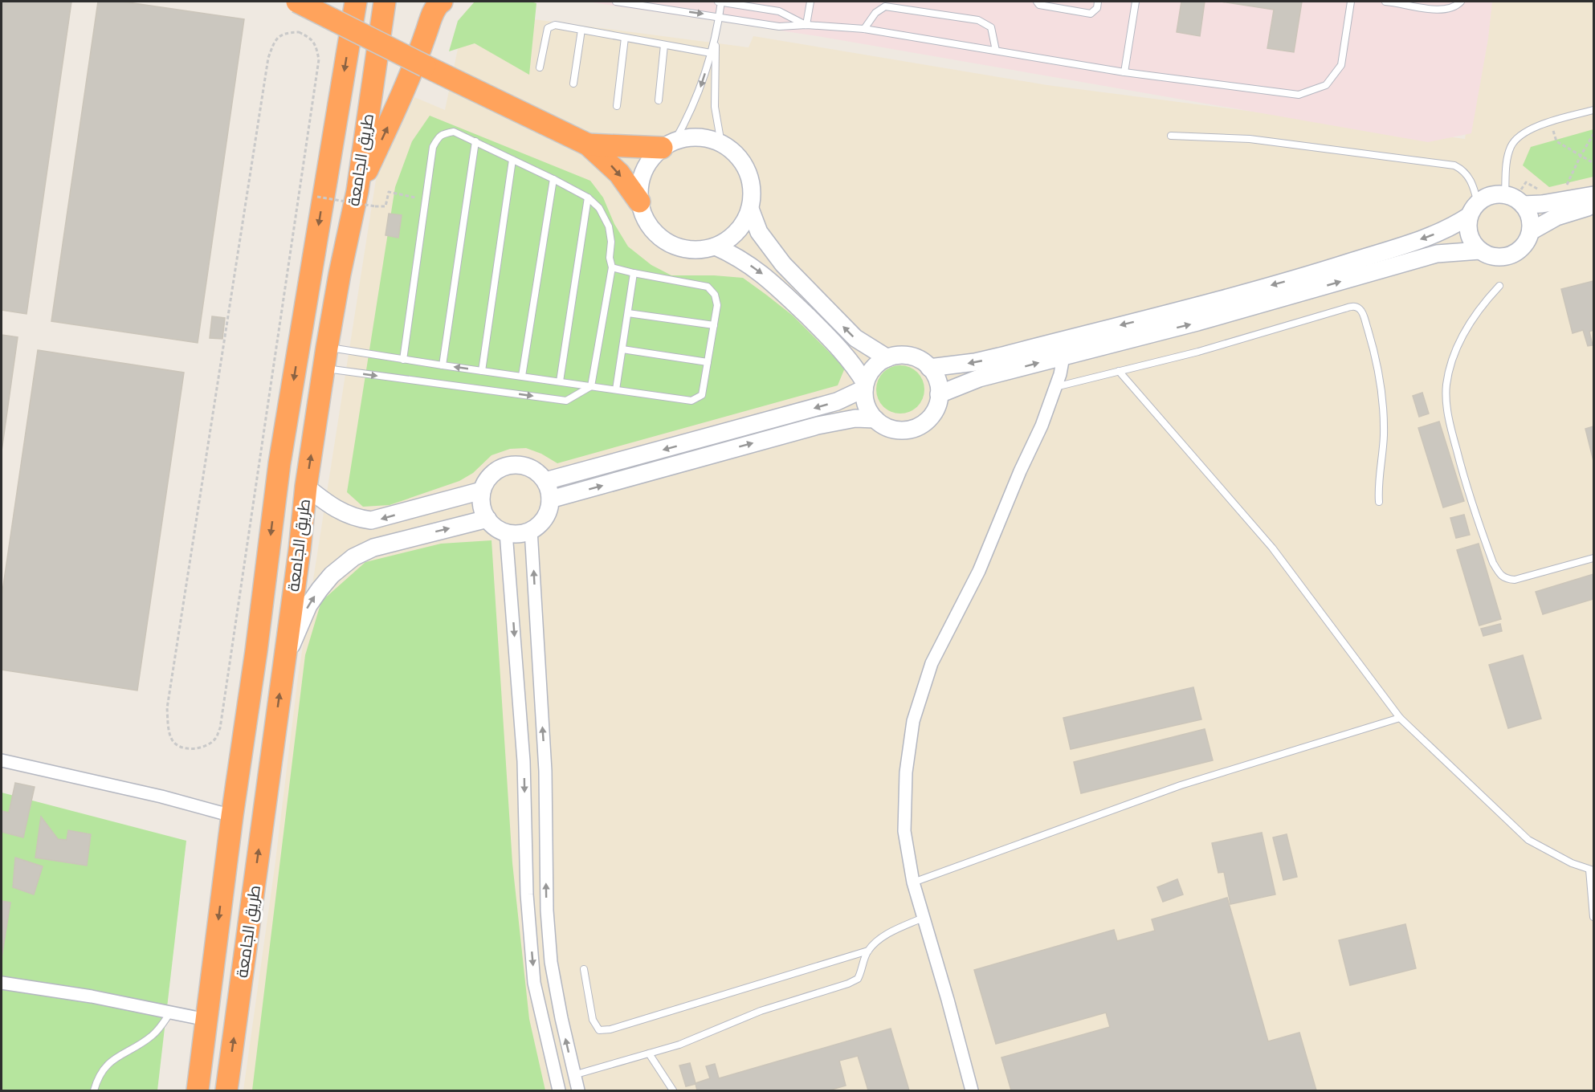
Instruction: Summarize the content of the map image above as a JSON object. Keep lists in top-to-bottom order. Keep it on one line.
{"streets":{"highway":["طريق الجامعة"]}}
